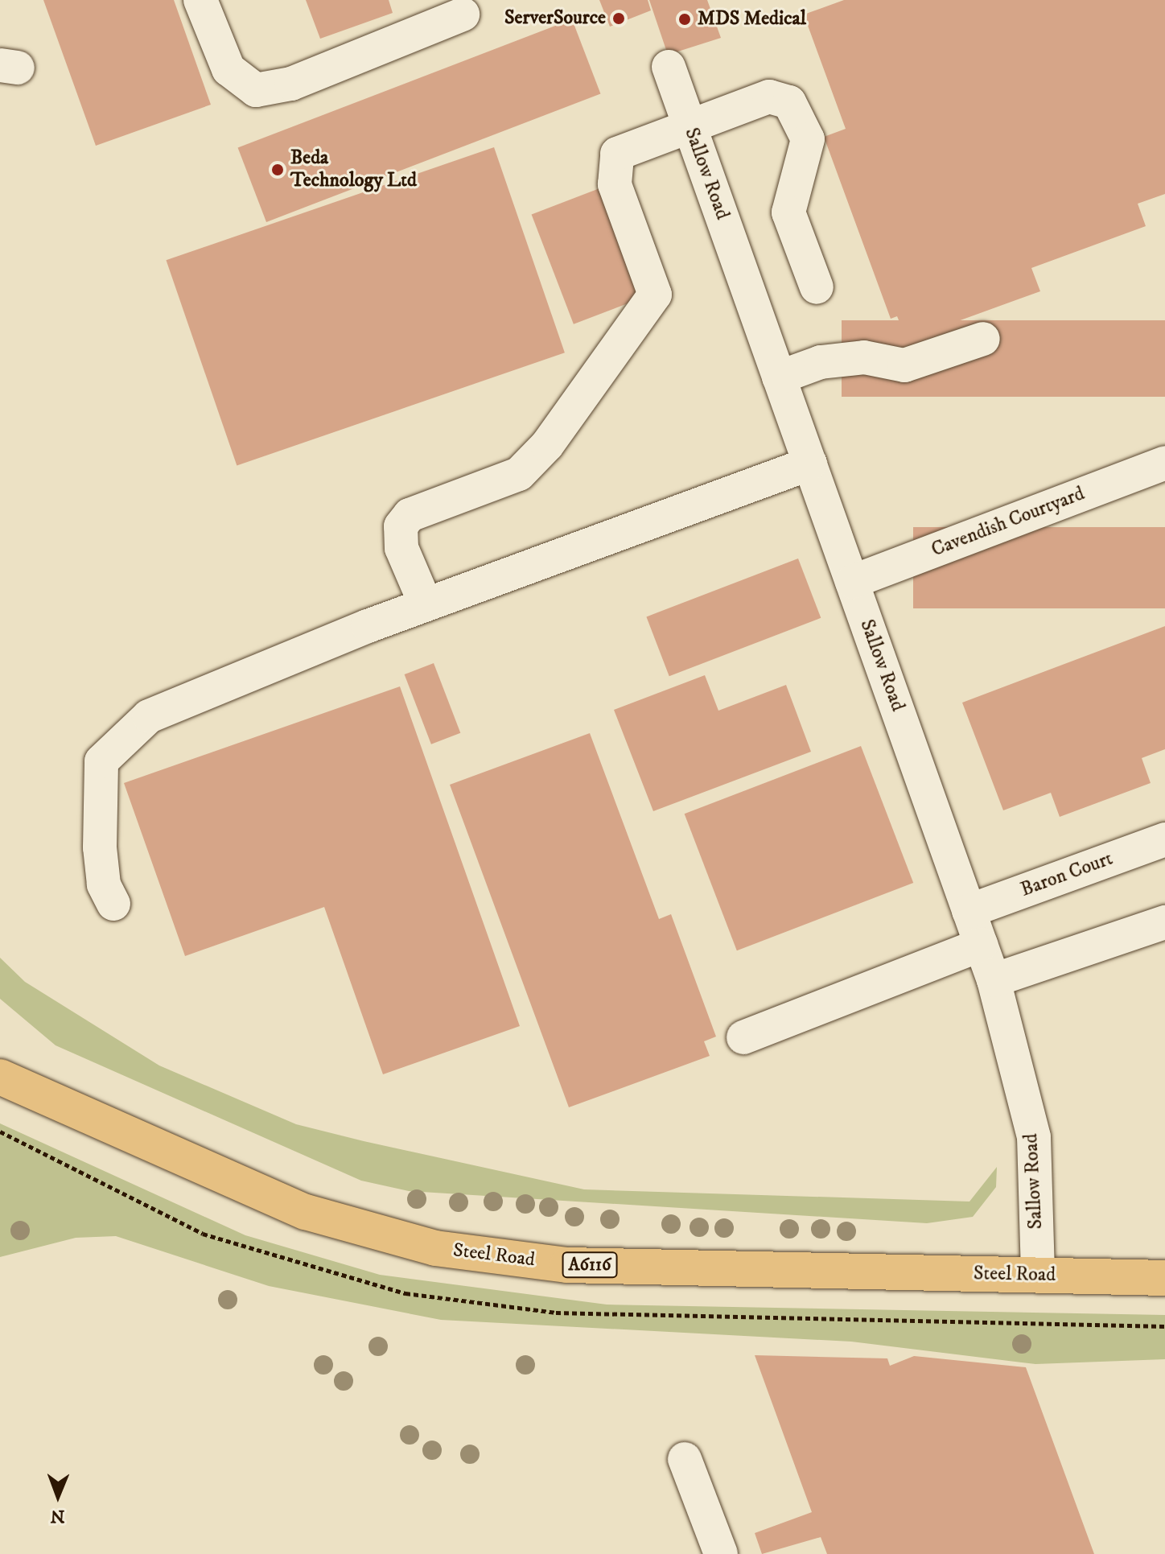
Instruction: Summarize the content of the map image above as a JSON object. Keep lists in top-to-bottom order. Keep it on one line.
{"streets":{"main road":["Steel Road","A6116"],"street":["Sallow Road","Cavendish Courtyard","Baron Court"]},"crossings":[["Sallow Road","Cavendish Courtyard"],["Sallow Road","Baron Court"],["Sallow Road","Steel Road"]],"places":["ServerSource","MDS Medical","Beda Technology Ltd"],"north":"bottom"}
